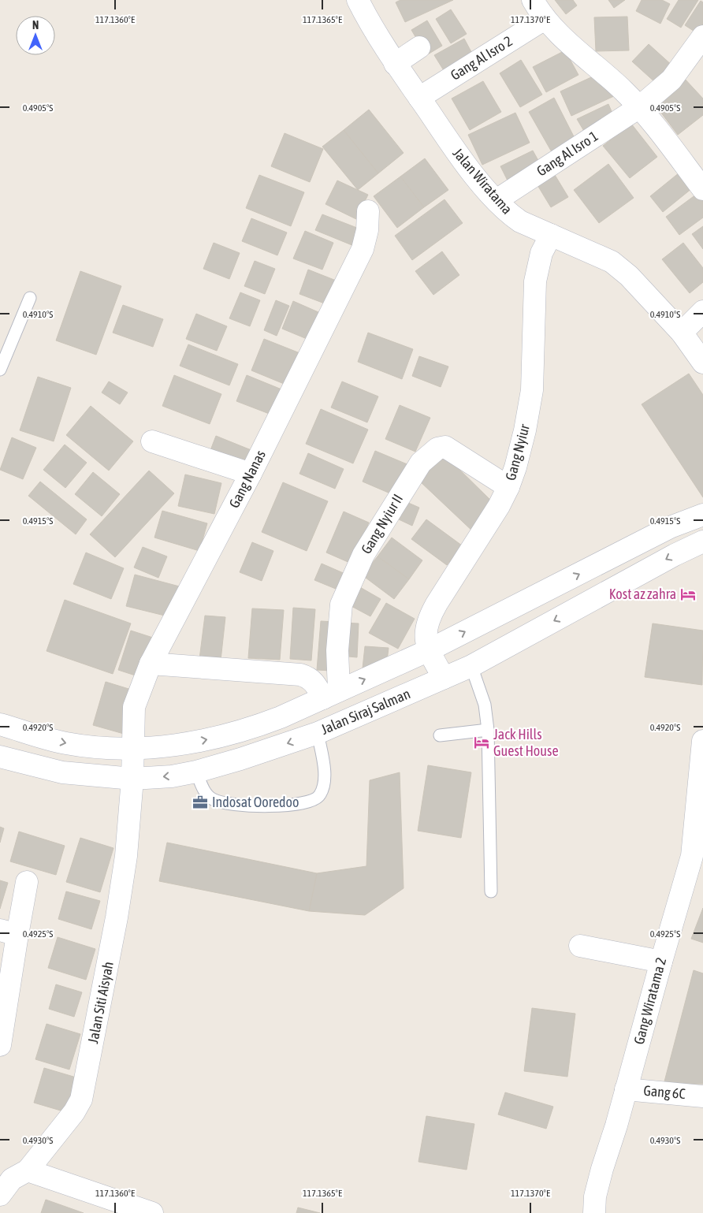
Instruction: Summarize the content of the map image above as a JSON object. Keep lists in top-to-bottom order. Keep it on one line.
{"streets":{"street":["Gang Al Isro 2","Gang Al Isro 1","Jalan Wiratama","Gang Nyiur","Gang Nanas","Gang Nyiur II","Jalan Siraj Salman","Gang Wiratama 2","Jalan Siti Aisyah","Gang 6C"]},"crossings":[["Gang Al Isro 2","Jalan Wiratama"],["Gang Al Isro 1","Jalan Wiratama"],["Jalan Wiratama","Gang Nyiur"],["Gang Nyiur","Gang Nyiur II"],["Gang Nyiur","Jalan Siraj Salman"],["Gang Nanas","Jalan Siraj Salman"],["Gang Nanas","Jalan Siti Aisyah"],["Gang Nyiur II","Jalan Siraj Salman"],["Jalan Siraj Salman","Jalan Siti Aisyah"],["Gang Wiratama 2","Gang 6C"]],"places":{"hotel":["Kost az zahra","Jack Hills Guest House"],"office":["Indosat Ooredoo"]},"north":"top","coordinates":["117.1360°E","117.1365°E","117.1370°E","0.4905°S","0.4910°S","0.4915°S","0.4920°S","0.4925°S","0.4930°S"]}
